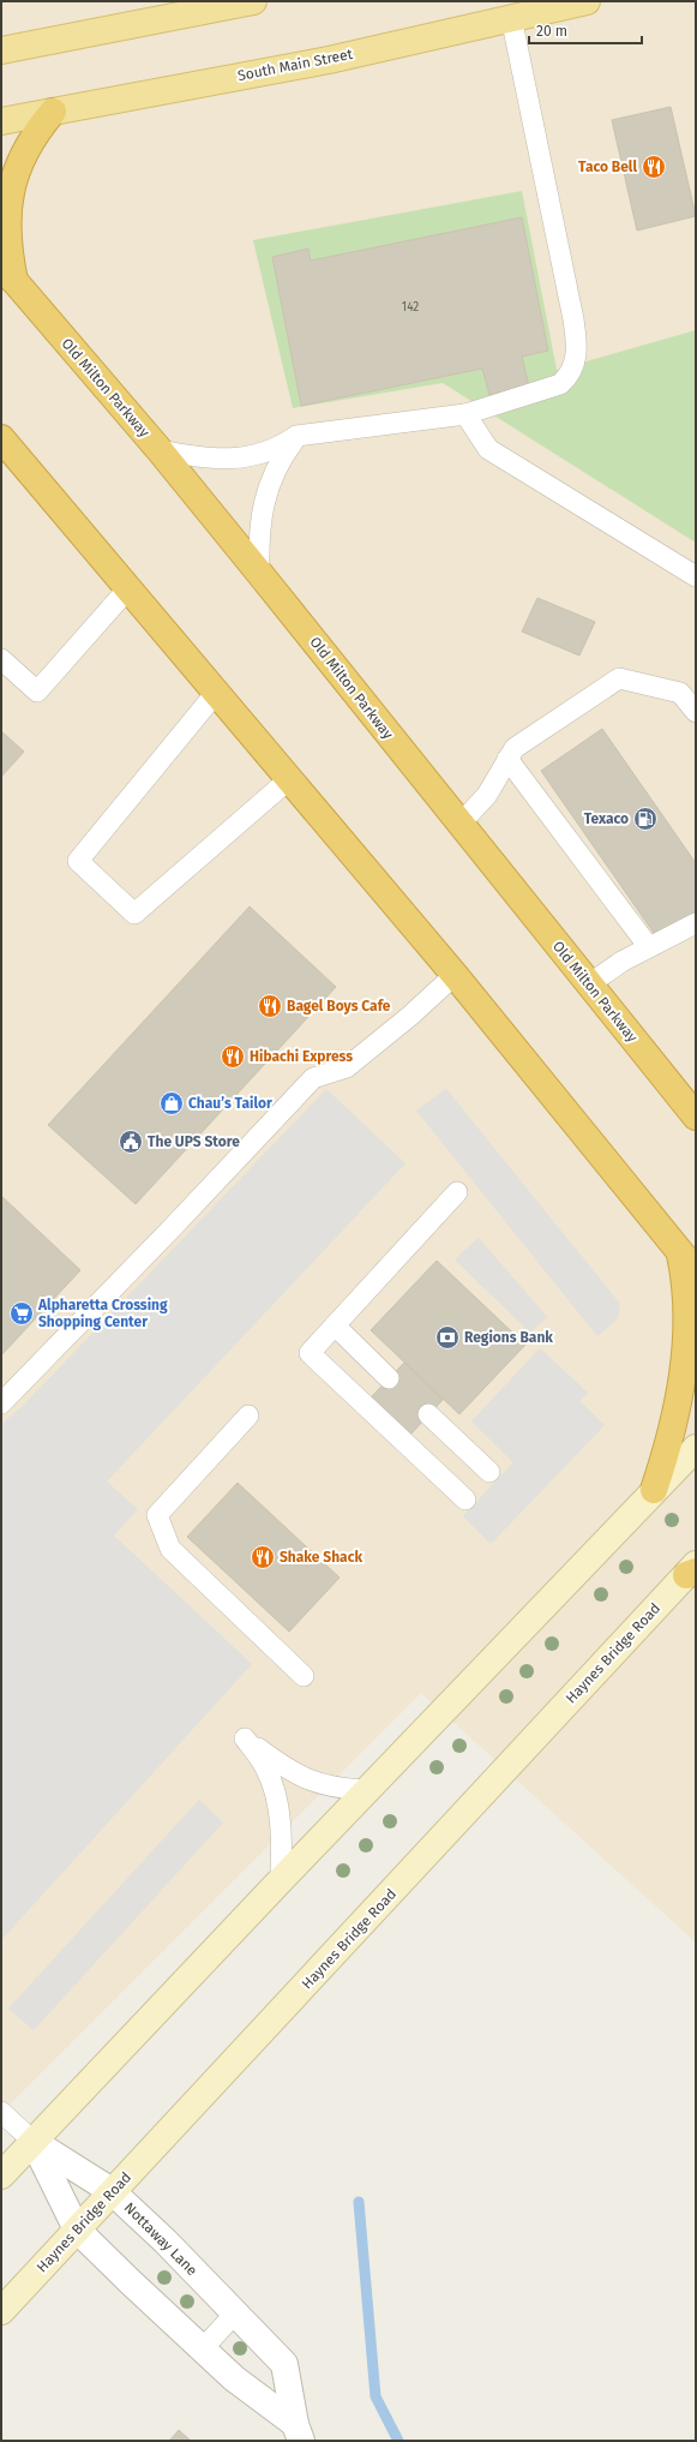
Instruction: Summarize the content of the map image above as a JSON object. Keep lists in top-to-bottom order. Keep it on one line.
{"streets":{"highway":["Old Milton Parkway"],"main road":["South Main Street","Haynes Bridge Road"],"street":["Nottaway Lane"]},"crossings":[["Haynes Bridge Road","Nottaway Lane"]],"places":{"restaurant":["Taco Bell","Bagel Boys Cafe","Hibachi Express","Shake Shack"],"fuel station":["Texaco"],"shop":["Chau’s Tailor"],"public building":["The UPS Store"],"supermarket":["Alpharetta Crossing Shopping Center"],"bank":["Regions Bank"]},"house_numbers":["142"],"scale_bar":"20 m"}
